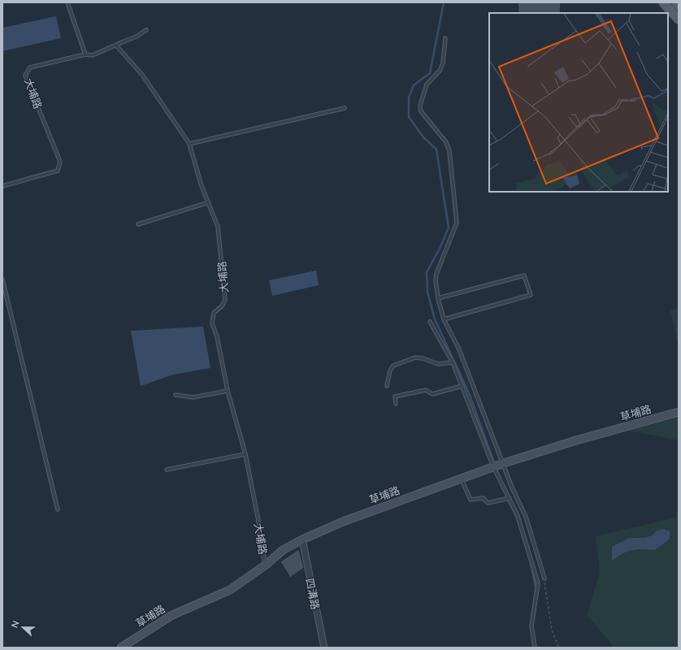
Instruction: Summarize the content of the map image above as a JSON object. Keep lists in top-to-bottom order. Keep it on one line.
{"streets":{"street":["草埔路","四溝路"],"lane":["大埔路"]},"crossings":[["大埔路","草埔路"],["草埔路","四溝路"]],"north":"left"}
